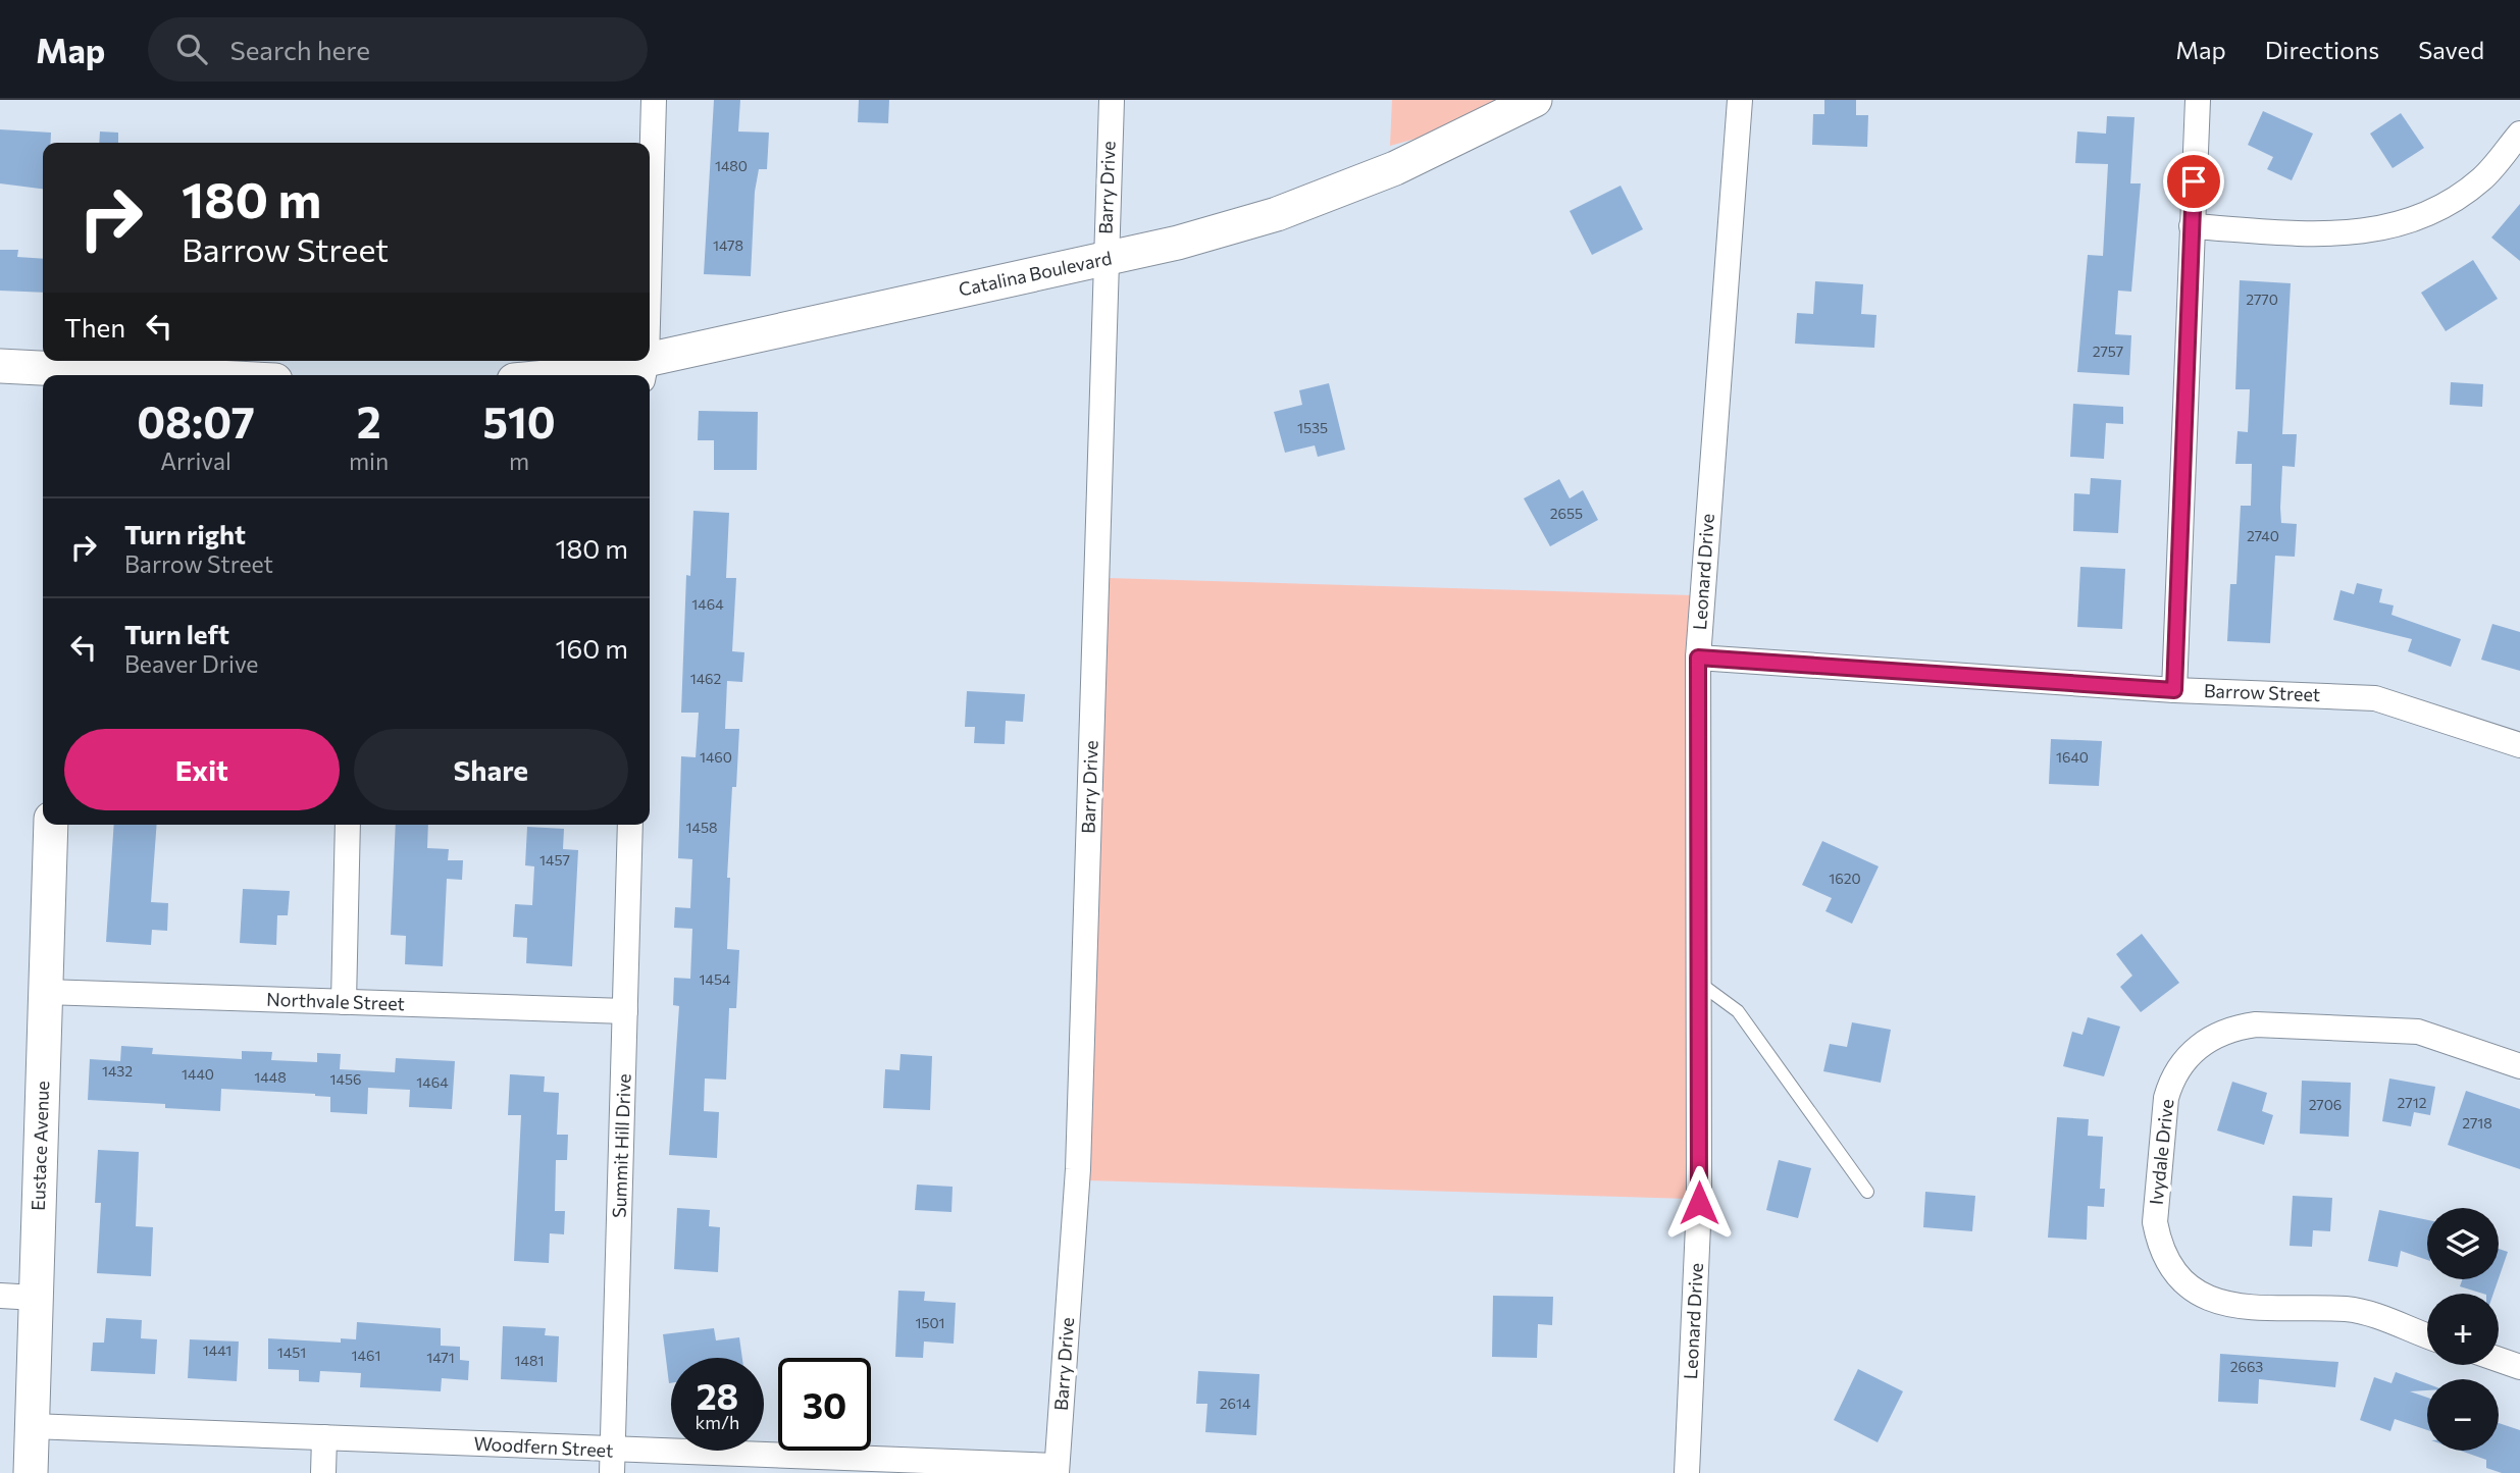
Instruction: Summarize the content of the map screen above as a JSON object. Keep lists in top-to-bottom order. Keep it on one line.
{"streets":{"street":["Barry Drive","Catalina Boulevard","Leonard Drive","Barrow Street","Northvale Street","Eustace Avenue","Summit Hill Drive","Ivydale Drive","Woodfern Street"]},"crossings":[["Barry Drive","Catalina Boulevard"],["Barry Drive","Woodfern Street"],["Leonard Drive","Barrow Street"],["Northvale Street","Eustace Avenue"],["Northvale Street","Summit Hill Drive"],["Eustace Avenue","Woodfern Street"],["Summit Hill Drive","Woodfern Street"]],"house_numbers":["1480","1478","2770","2757","1535","2655","2740","1464","1462","1460","1640","1458","1457","1620","1454","1432","1440","1448","1456","1464","2712","2706","2718","1501","1441","1451","1461","1471","1481","2663","2614"],"page":{"header":"Map","search":"Search here","nav":["Map","Directions","Saved"],"turn":["180 m","Barrow Street"],"then":"Then","eta":["08:07","Arrival","2","min","510","m"],"list":[{"name":"Turn right","note":"Barrow Street","value":"180 m"},{"name":"Turn left","note":"Beaver Drive","value":"160 m"}],"buttons":["Exit","Share"],"map_buttons":["+","−"],"speed":"28 km/h","limit":"30"}}
